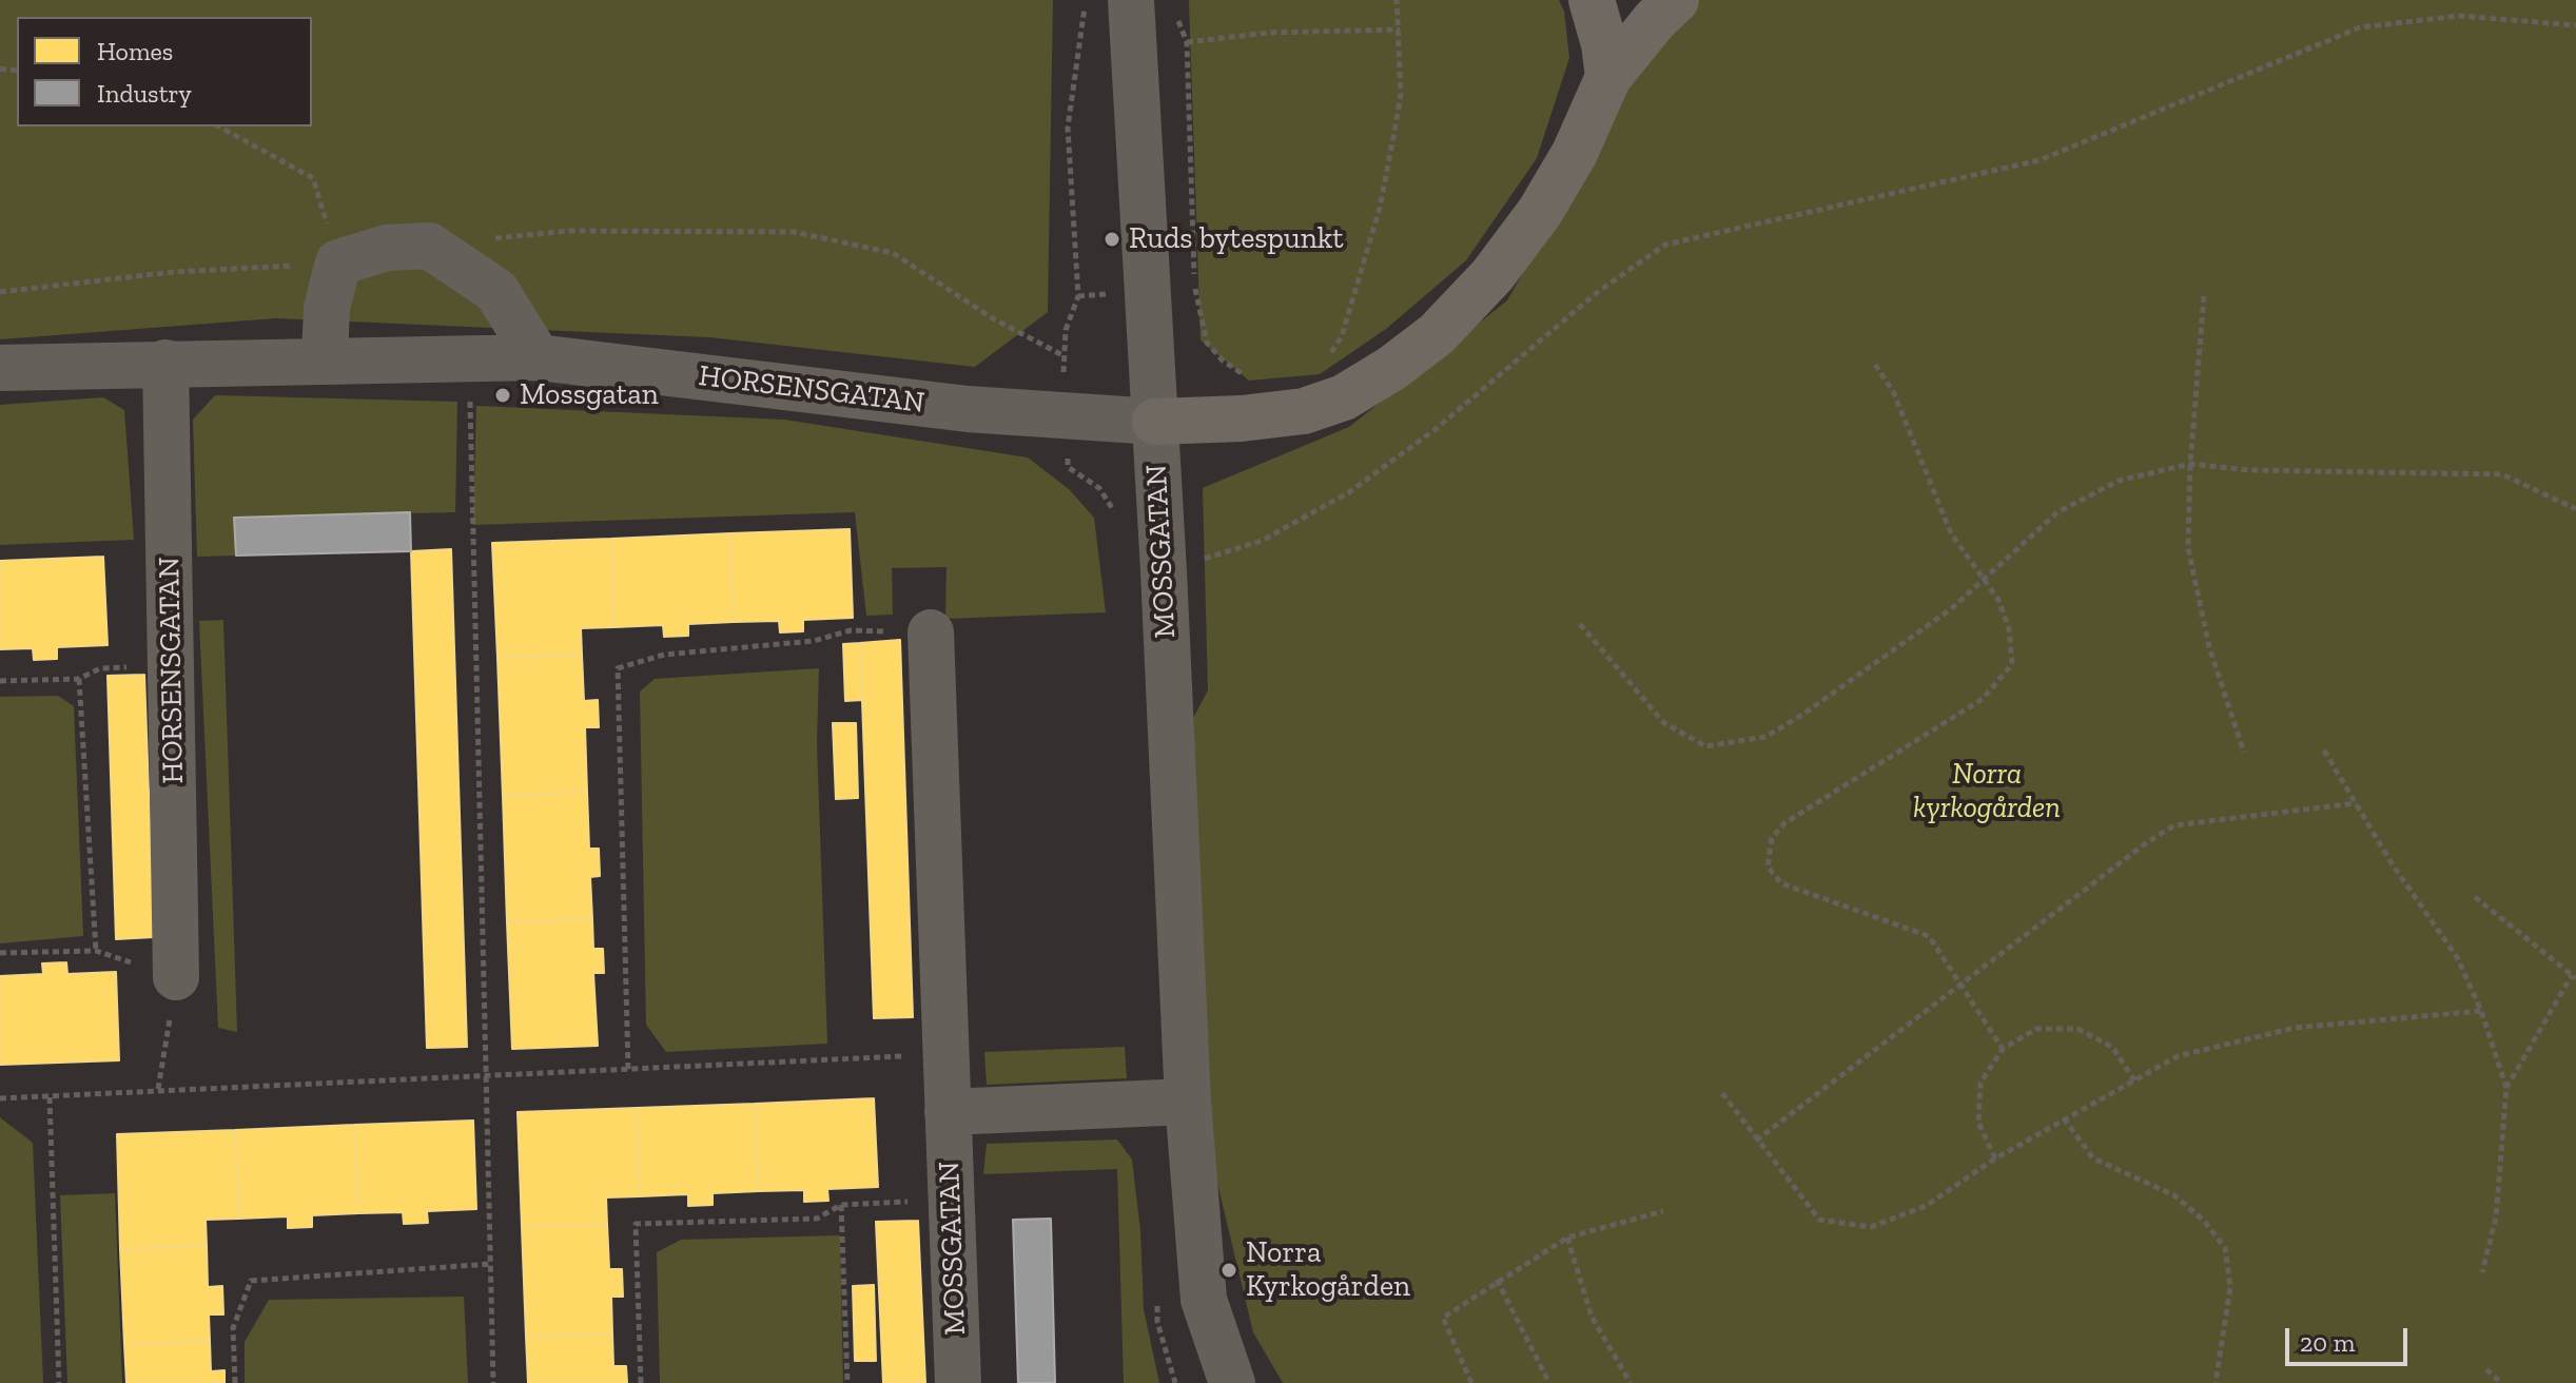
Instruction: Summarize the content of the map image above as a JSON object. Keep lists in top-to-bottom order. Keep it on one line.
{"streets":{"street":["HORSENSGATAN","MOSSGATAN"]},"crossings":[["HORSENSGATAN","MOSSGATAN"]],"parks":["Norra kyrkogården"],"places":["Ruds bytespunkt","Mossgatan","Norra Kyrkogården"],"legend":["Homes","Industry"],"scale_bar":"20 m"}
